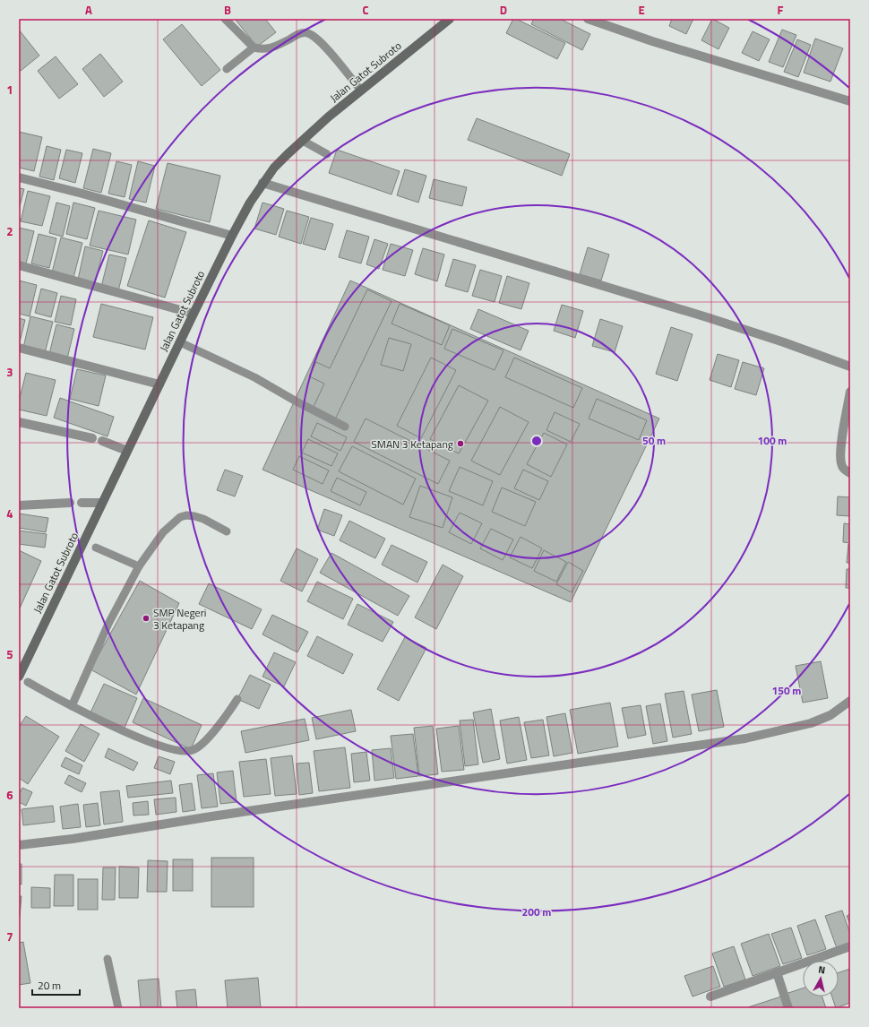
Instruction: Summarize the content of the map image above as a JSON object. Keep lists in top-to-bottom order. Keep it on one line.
{"streets":{"street":["Jalan Gatot Subroto"]},"places":["SMAN 3 Ketapang","SMP Negeri 3 Ketapang"],"scale_bar":"20 m","north":"top","grid":{"columns":["A","B","C","D","E","F"],"rows":["1","2","3","4","5","6","7"]},"rings":["50 m","100 m","150 m","200 m"]}
